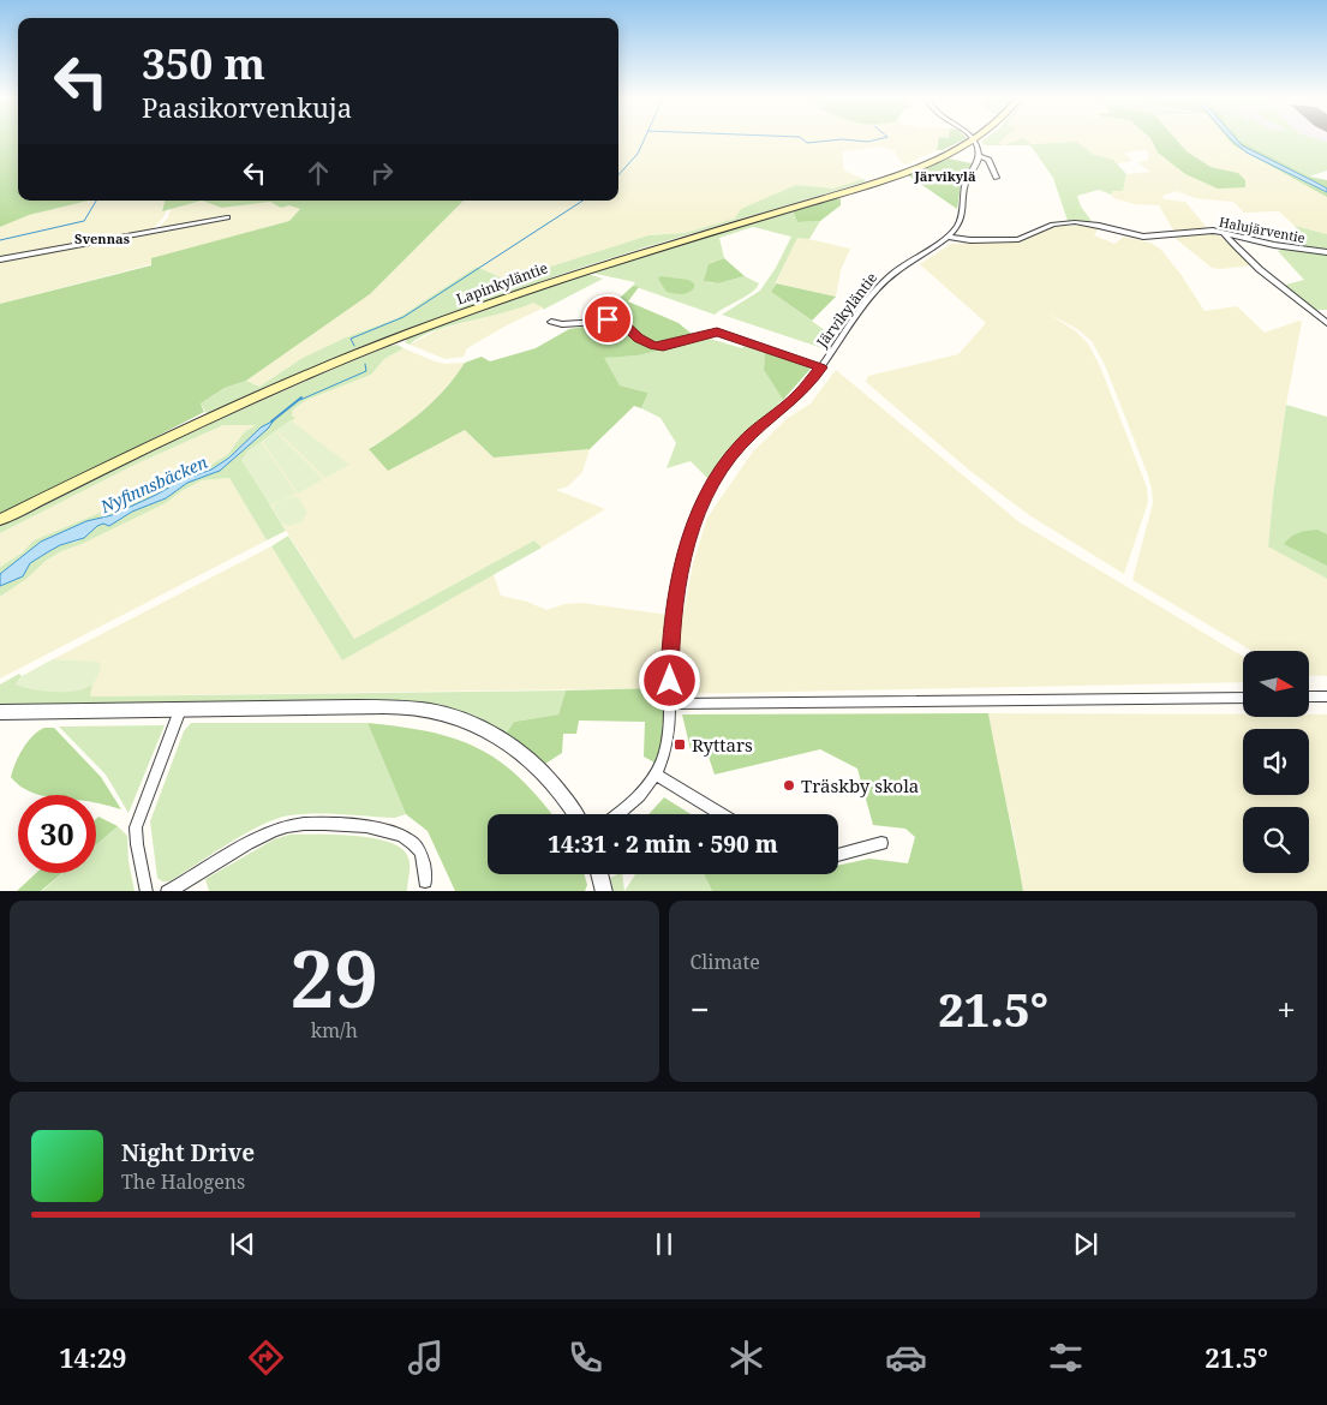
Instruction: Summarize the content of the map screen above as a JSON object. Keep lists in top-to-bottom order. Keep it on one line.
{"streets":{"main road":["Lapinkyläntie"],"street":["Halujärventie","Järvikyläntie"]},"crossings":[["Halujärventie","Järvikyläntie"]],"districts":["Järvikylä","Svennas"],"water":["Nyfinnsbäcken"],"places":{"transit":["Ryttars"],"other":["Träskby skola"]},"north":"right","page":{"turn":["350 m","Paasikorvenkuja"],"limit":"30","trip":"14:31 · 2 min · 590 m","tile":[["29","km/h"],"Climate"],"heat":["−","21.5°","+"],"song":["Night Drive","The Halogens"],"tabs":["14:29","21.5°"]}}
